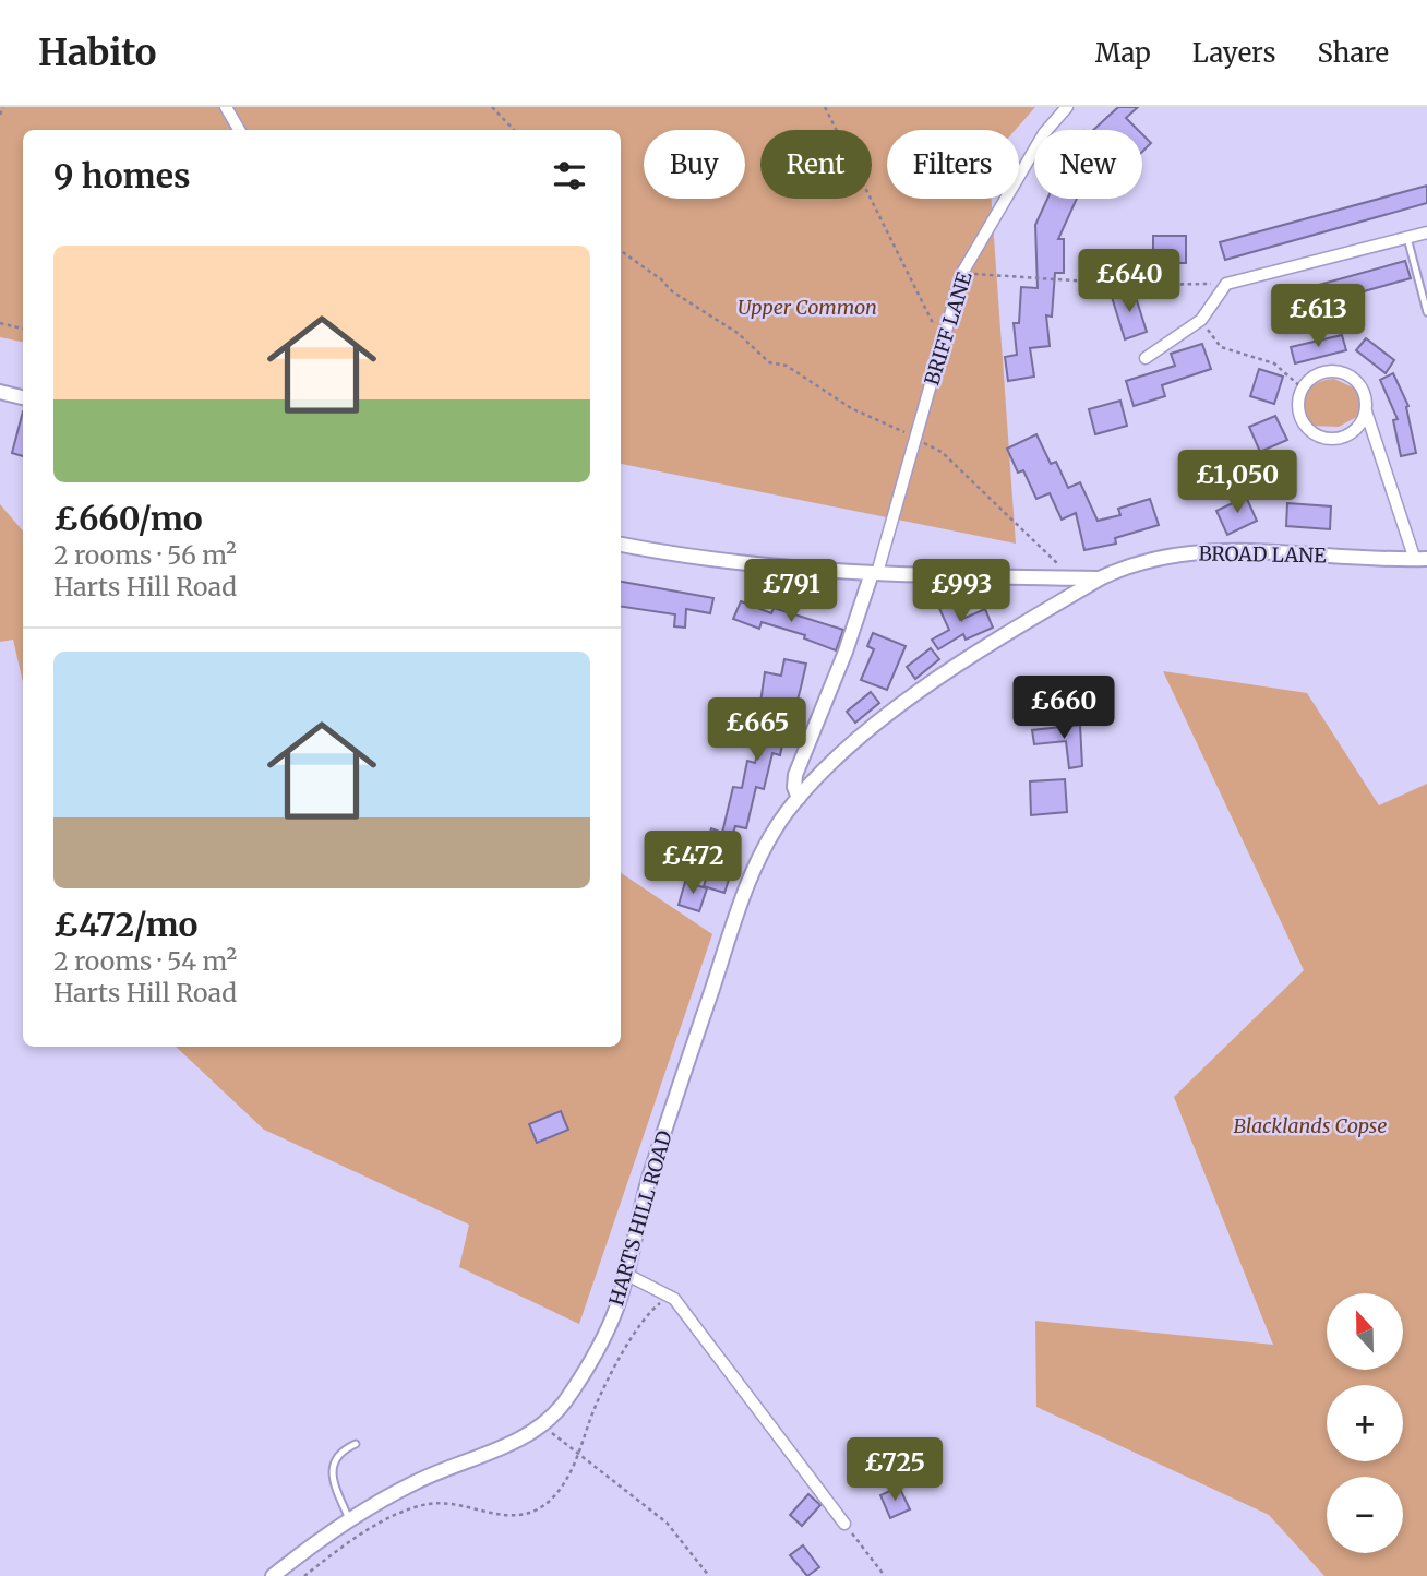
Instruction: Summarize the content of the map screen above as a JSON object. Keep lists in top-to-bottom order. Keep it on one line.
{"streets":{"street":["BRIFF LANE","BROAD LANE","HARTS HILL ROAD"]},"crossings":[["BRIFF LANE","BROAD LANE"],["BROAD LANE","HARTS HILL ROAD"]],"parks":["Upper Common","Blacklands Copse"],"north":"top","page":{"header":"Habito","nav":["Map","Layers","Share"],"chip":["Buy","Rent","Filters","New"],"heading":"9 homes","list":[{"name":"£660/mo","note":"2 rooms · 56 m² · Harts Hill Road"},{"name":"£472/mo","note":"2 rooms · 54 m² · Harts Hill Road"}],"price":["£640","£613","£1,050","£791","£993","£660","£665","£472","£725"],"map_buttons":["+","−"]}}
